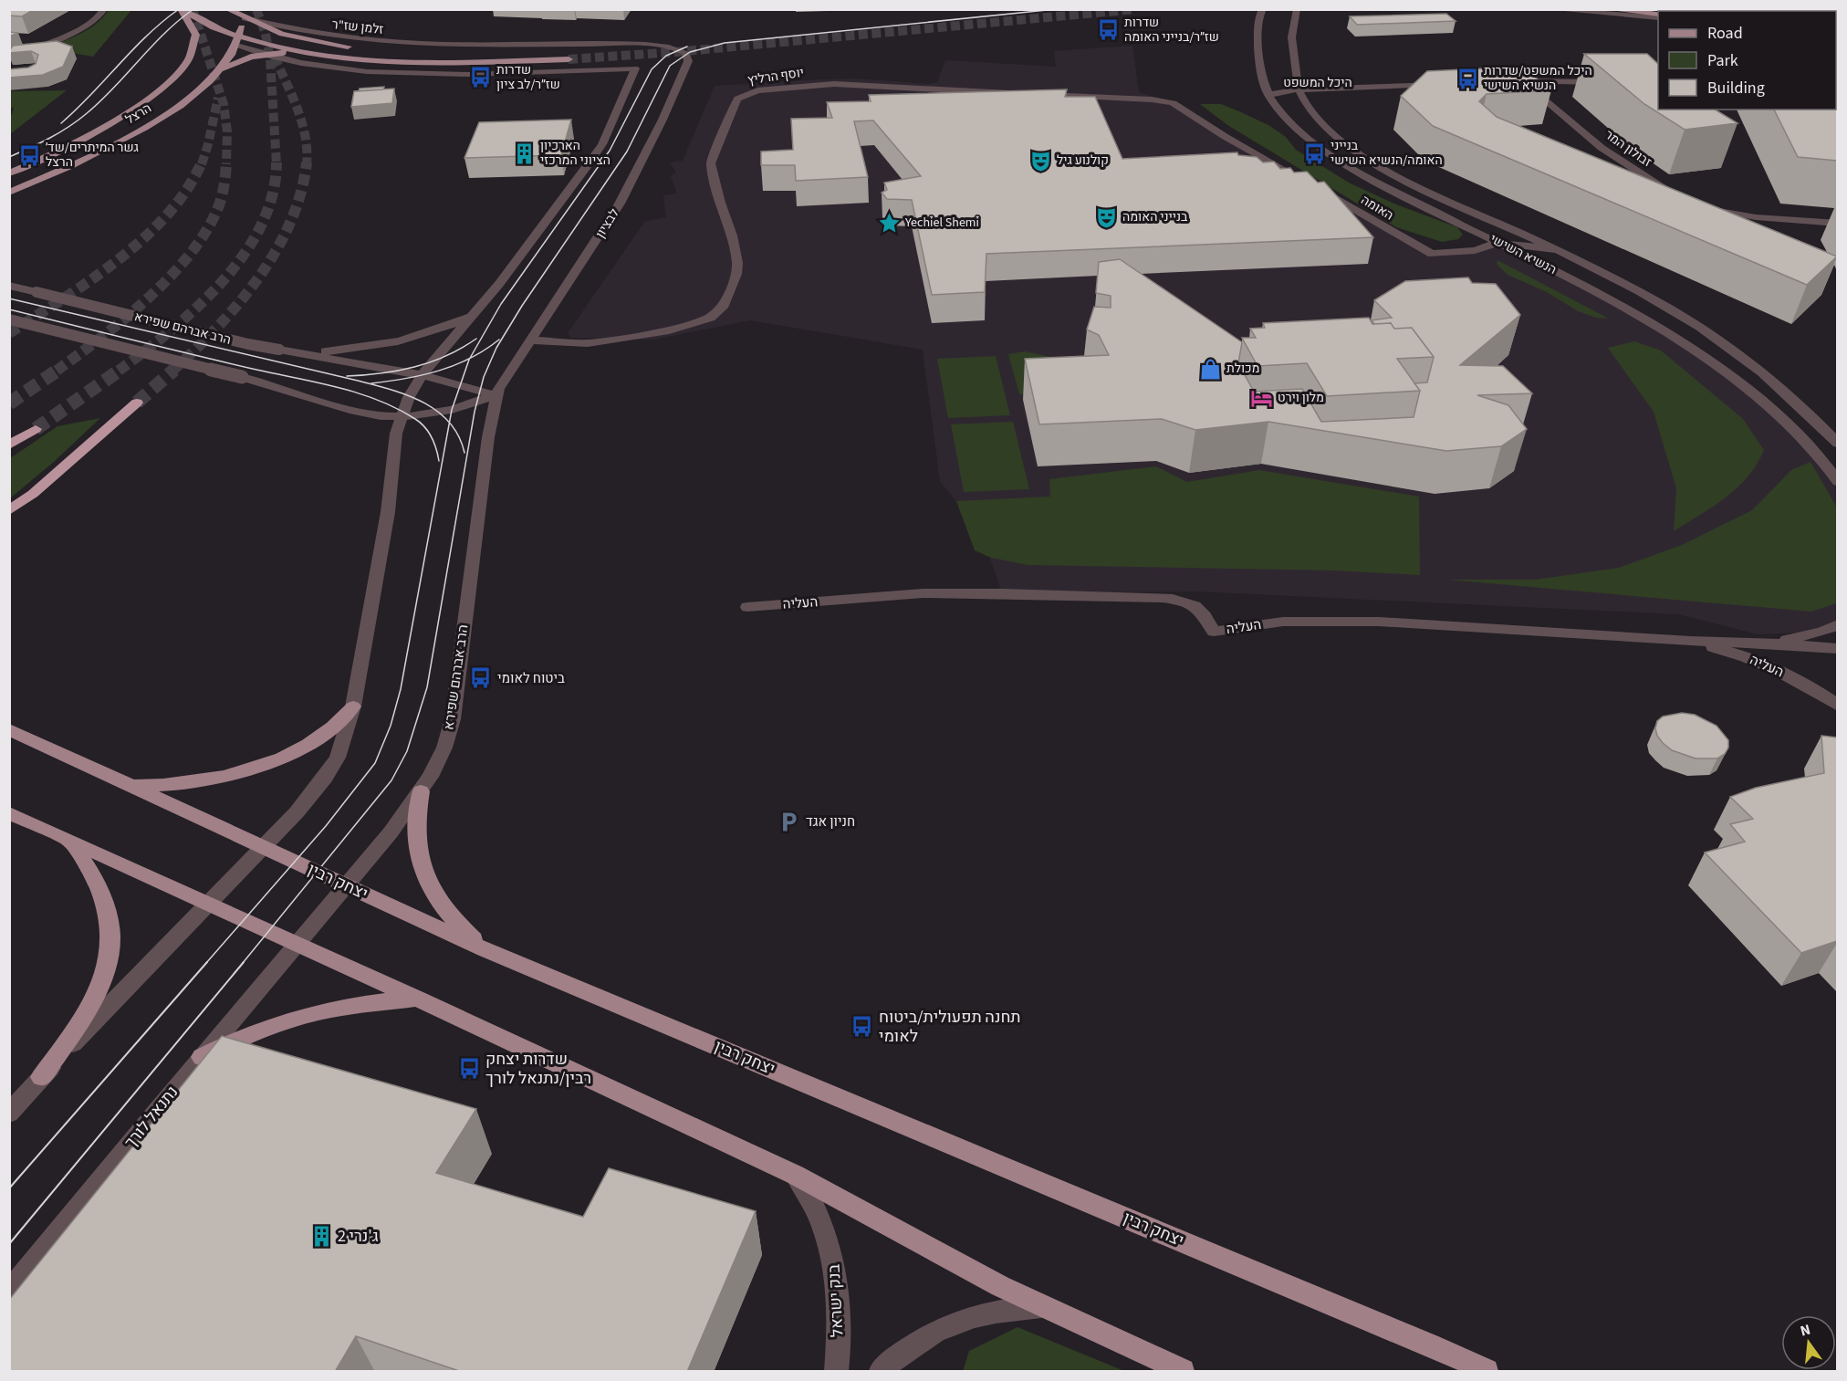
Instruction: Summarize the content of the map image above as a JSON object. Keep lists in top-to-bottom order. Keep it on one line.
{"streets":{"main road":["זלמן שז\"ר","הרצל","יצחק רבין"],"street":["יוסף הרליץ","היכל המשפט","זבולון המר","האומה","לבציון","הנשיא השישי","הרב אברהם שפירא","העליה","נתנאל לורך","בנק ישראל"]},"crossings":[["זלמן שז\"ר","הרצל"],["זלמן שז\"ר","לבציון"],["יוסף הרליץ","האומה"],["יוסף הרליץ","לבציון"],["היכל המשפט","הנשיא השישי"],["האומה","הנשיא השישי"],["לבציון","הרב אברהם שפירא"],["הרב אברהם שפירא","יצחק רבין"],["הרב אברהם שפירא","נתנאל לורך"]],"places":{"bus stop":["שדרות שז״ר/בנייני האומה","שדרות שז״ר/לב ציון","היכל המשפט/שדרות הנשיא השישי","בנייני האומה/הנשיא השישי","גשר המיתרים/שד׳ הרצל","ביטוח לאומי","תחנה תפעולית/ביטוח לאומי","שדרות יצחק רבין/נתנאל לורך"],"building":["הארכיון הציוני המרכזי","ג'נרי 2"],"theatre":["קולנוע גיל","בנייני האומה"],"place":["Yechiel Shemi"],"shop":["מכולת"],"hotel":["מלון וירט"],"parking":["חניון אגד"]},"legend":["Road","Park","Building"],"north":"top"}
